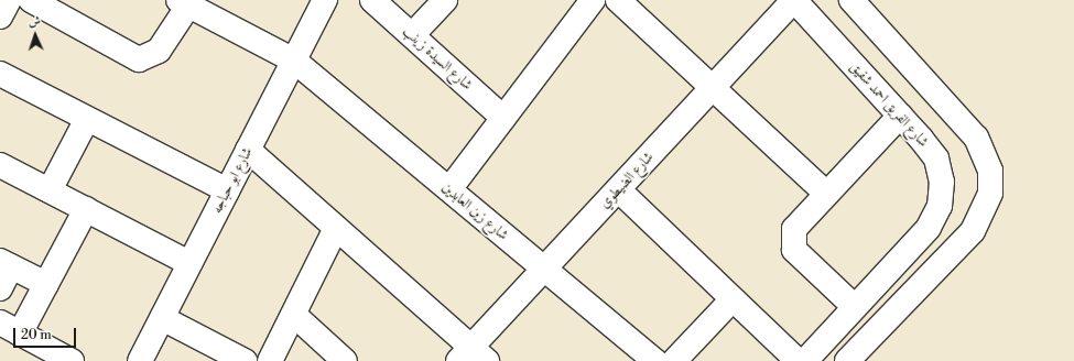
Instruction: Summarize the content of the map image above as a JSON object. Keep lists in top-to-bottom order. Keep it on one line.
{"streets":{"street":["شارع السيدة زينب","شارع الفريق احمد شفيق","شارع ابو حباجه","شارع الضيطوي","شارع زين العابدين"]},"crossings":[["شارع الفريق احمد شفيق","شارع الضيطوي"],["شارع ابو حباجه","شارع زين العابدين"],["شارع الضيطوي","شارع زين العابدين"]],"scale_bar":"20 m","north":"top"}
